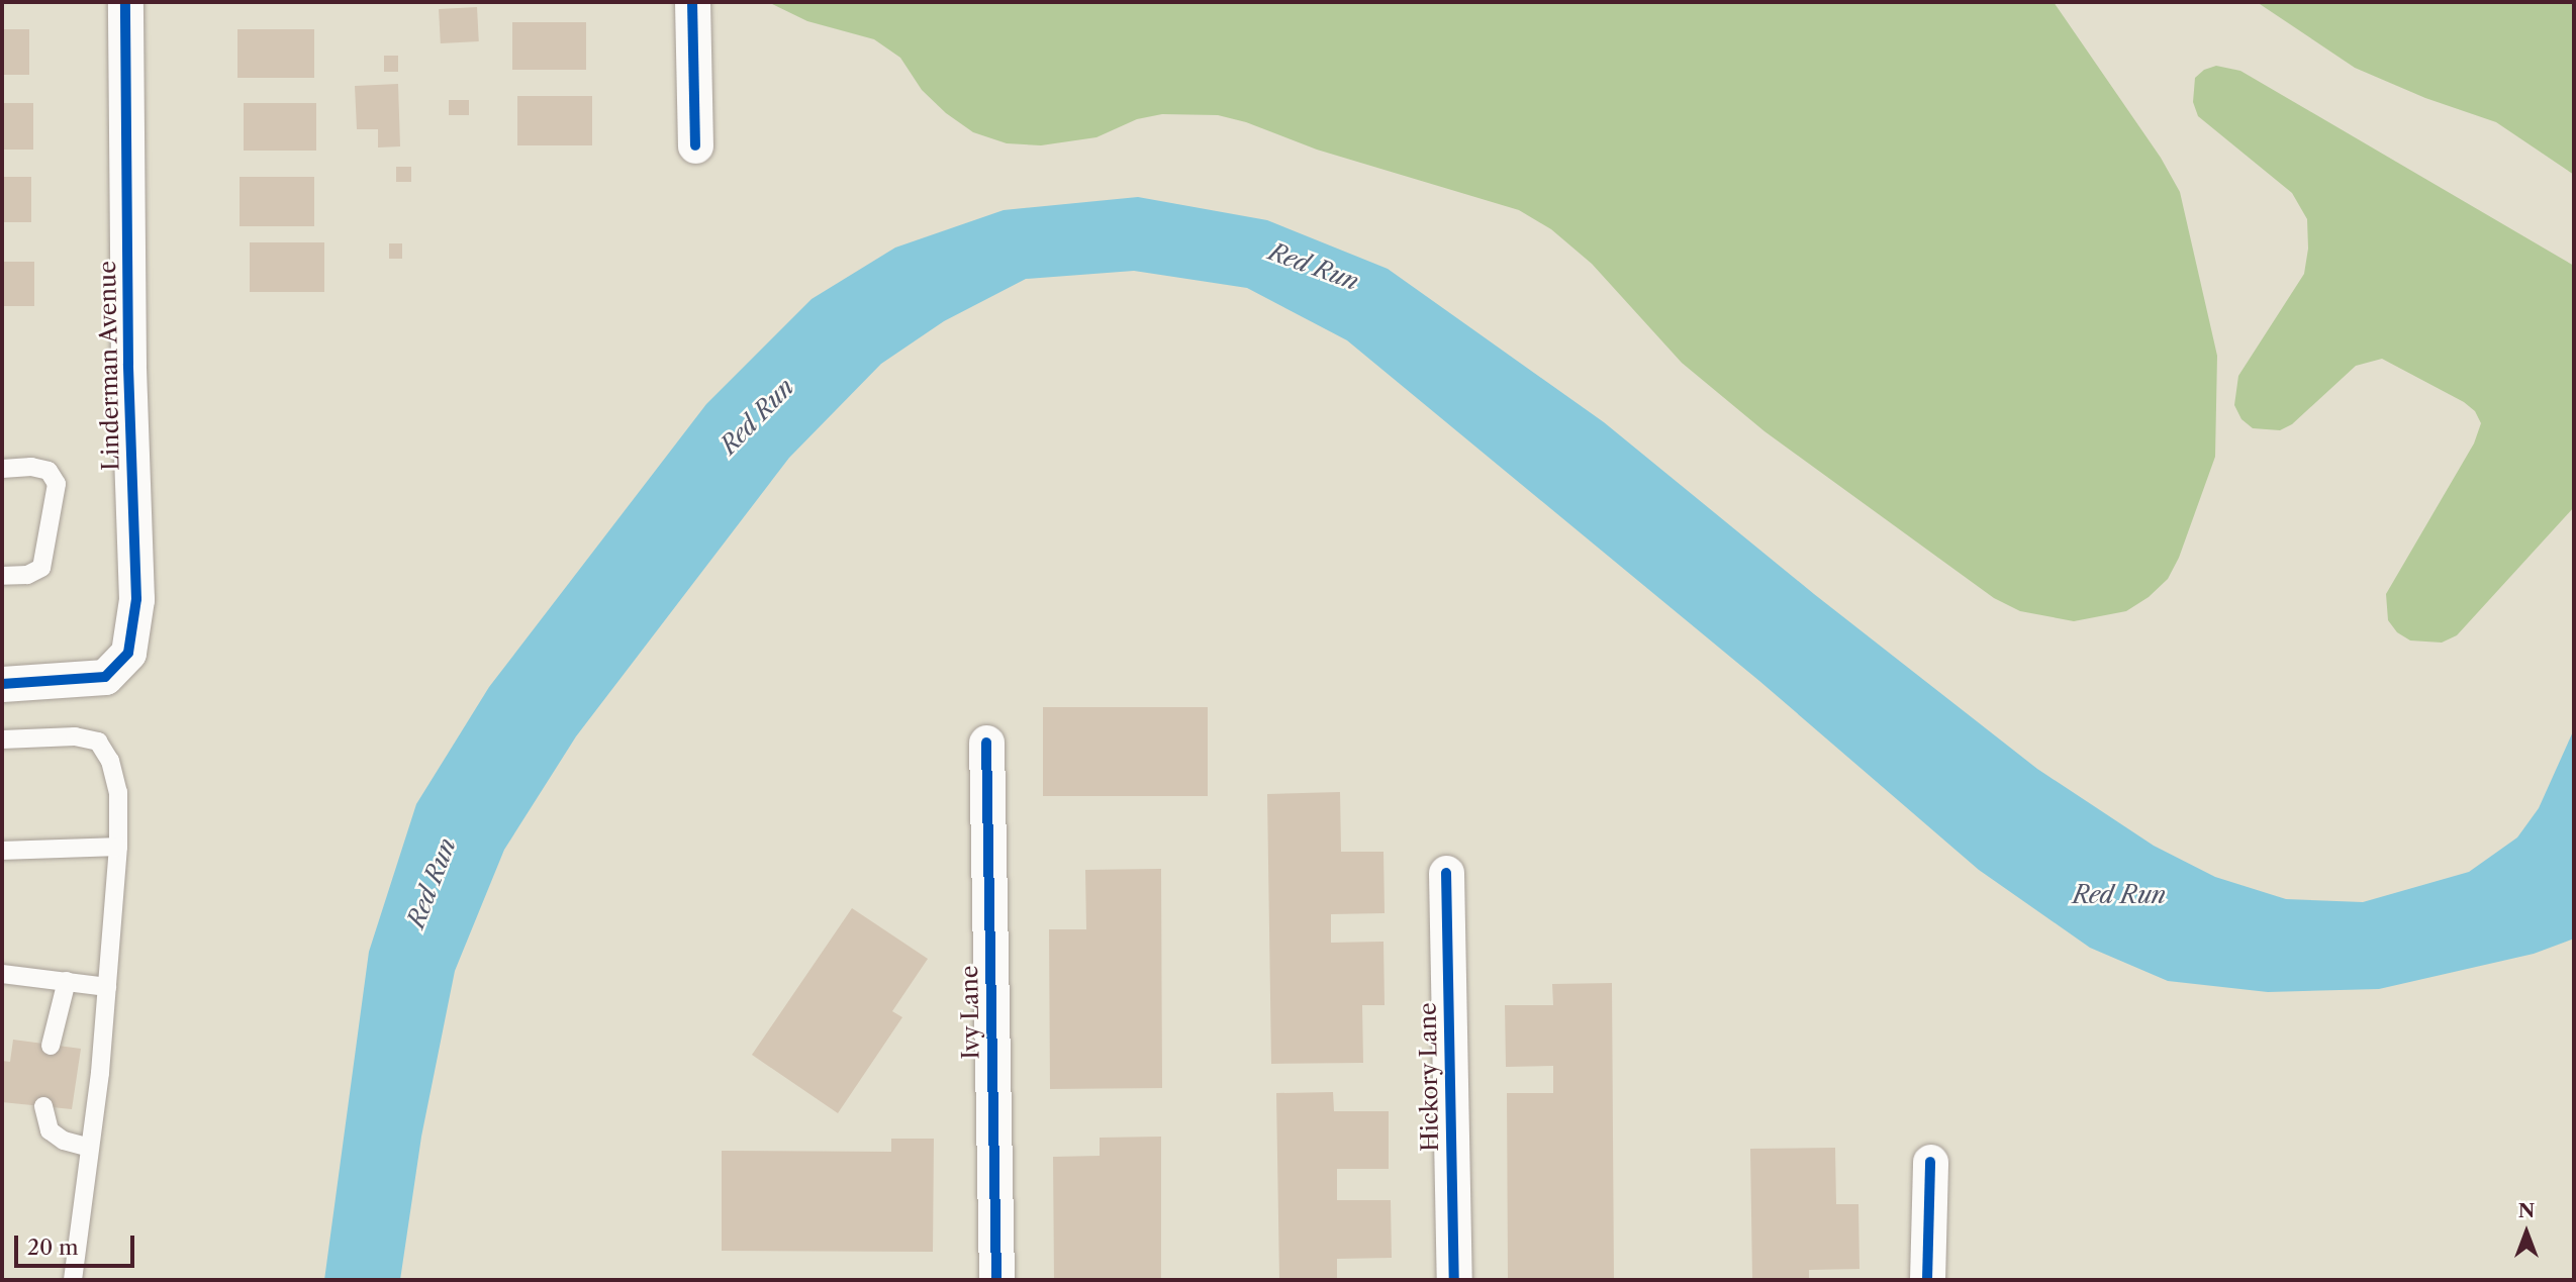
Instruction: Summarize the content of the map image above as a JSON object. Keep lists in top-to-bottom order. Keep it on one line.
{"streets":{"street":["Linderman Avenue","Ivy Lane","Hickory Lane"]},"water":["Red Run"],"scale_bar":"20 m","north":"top"}
